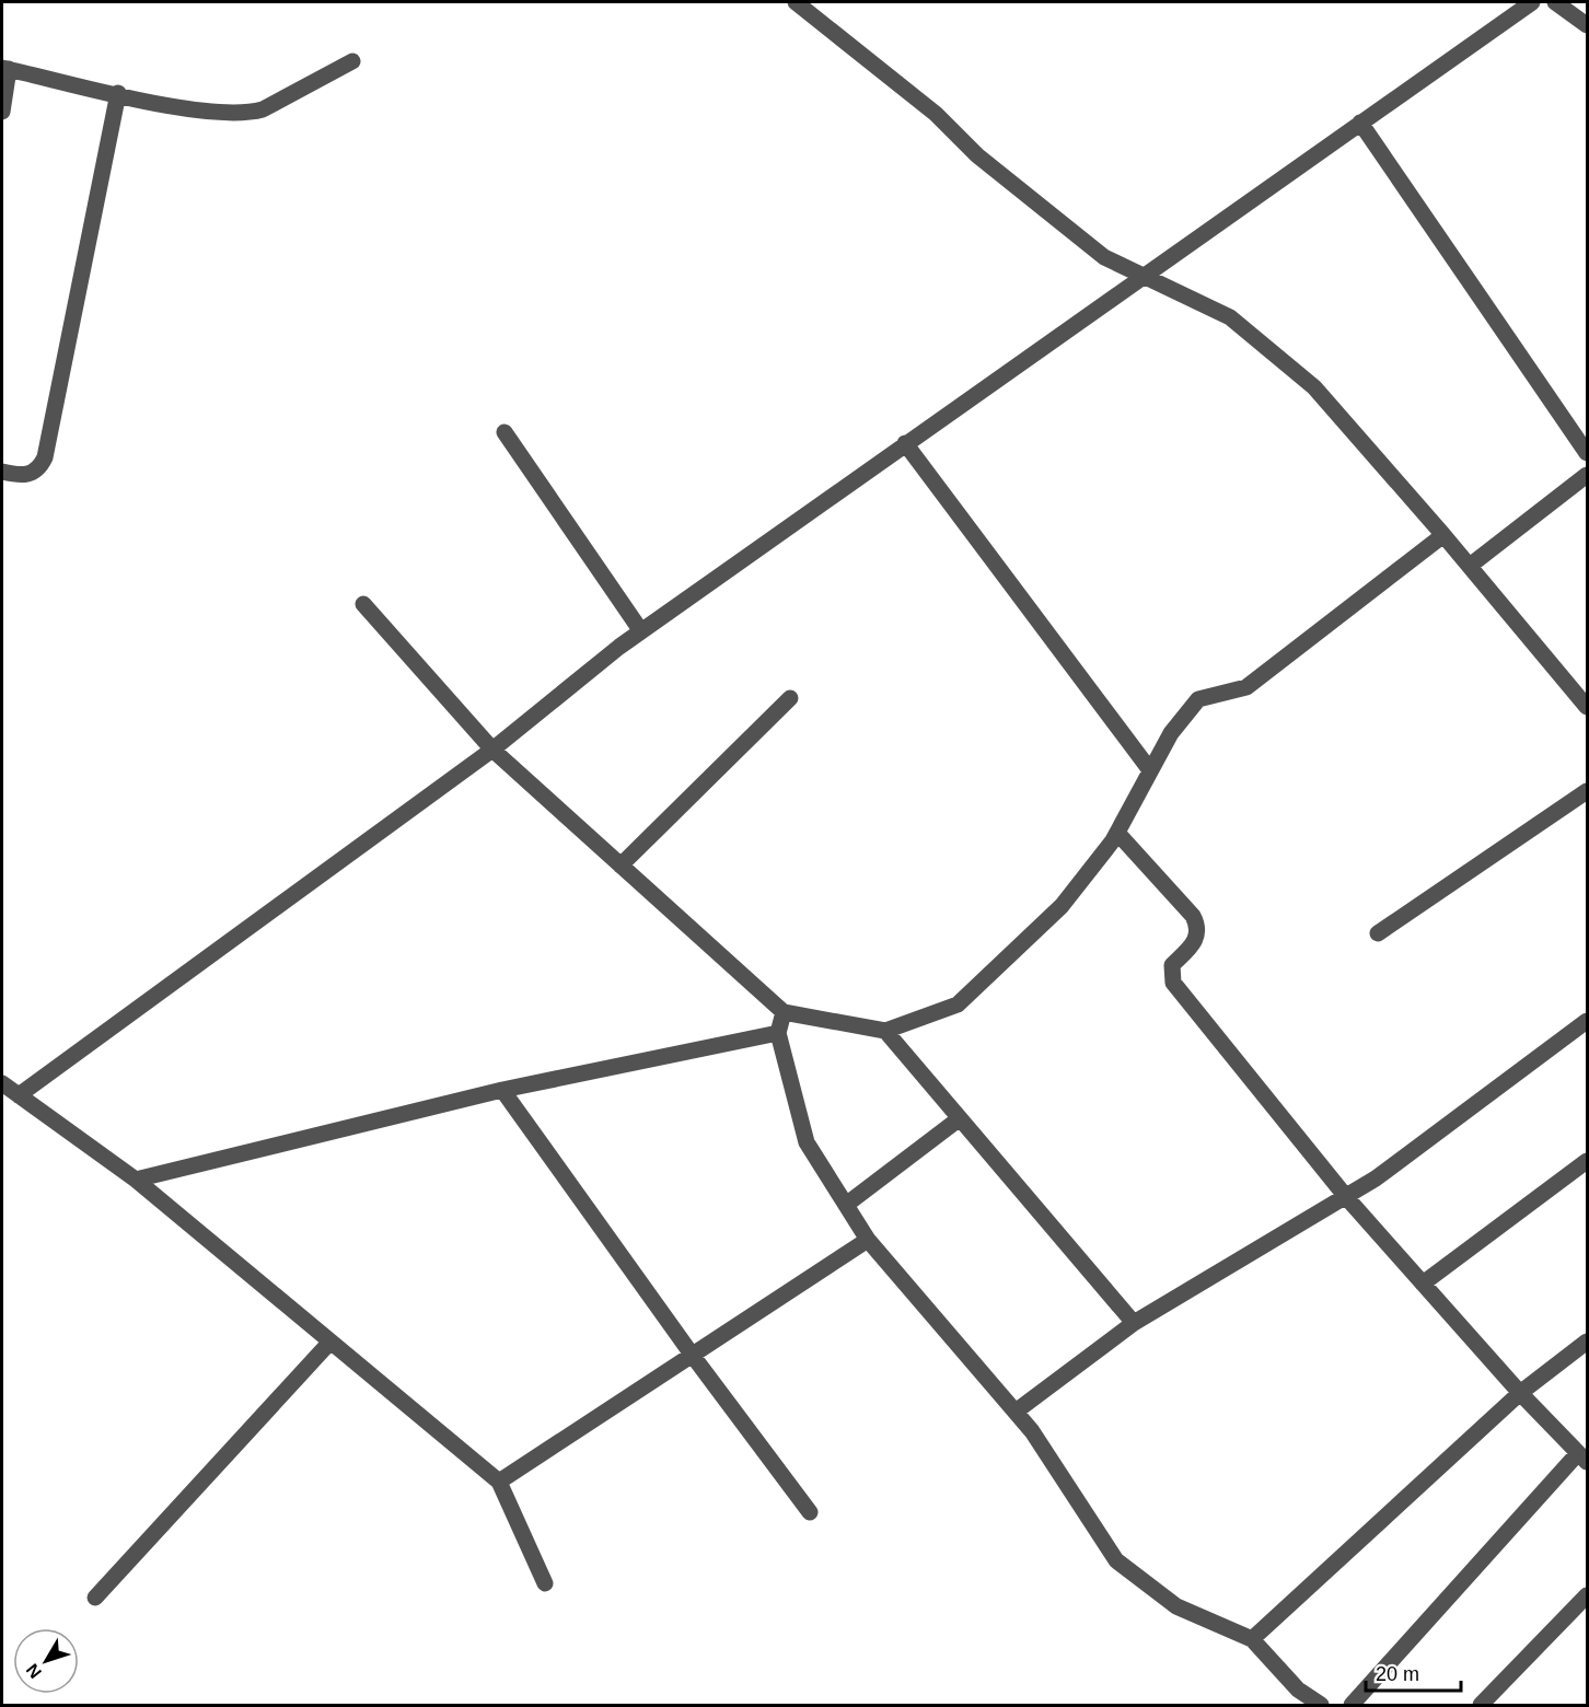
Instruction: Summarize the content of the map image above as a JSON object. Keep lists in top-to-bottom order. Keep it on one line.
{"scale_bar":"20 m","north":"bottom left"}
